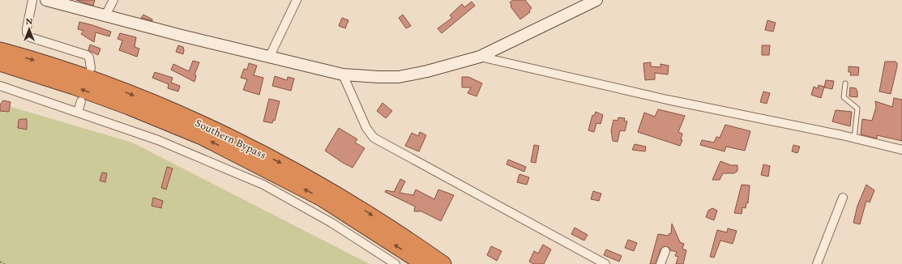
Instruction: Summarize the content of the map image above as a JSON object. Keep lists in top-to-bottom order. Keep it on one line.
{"streets":{"highway":["Southern Bypass"]},"north":"top"}
